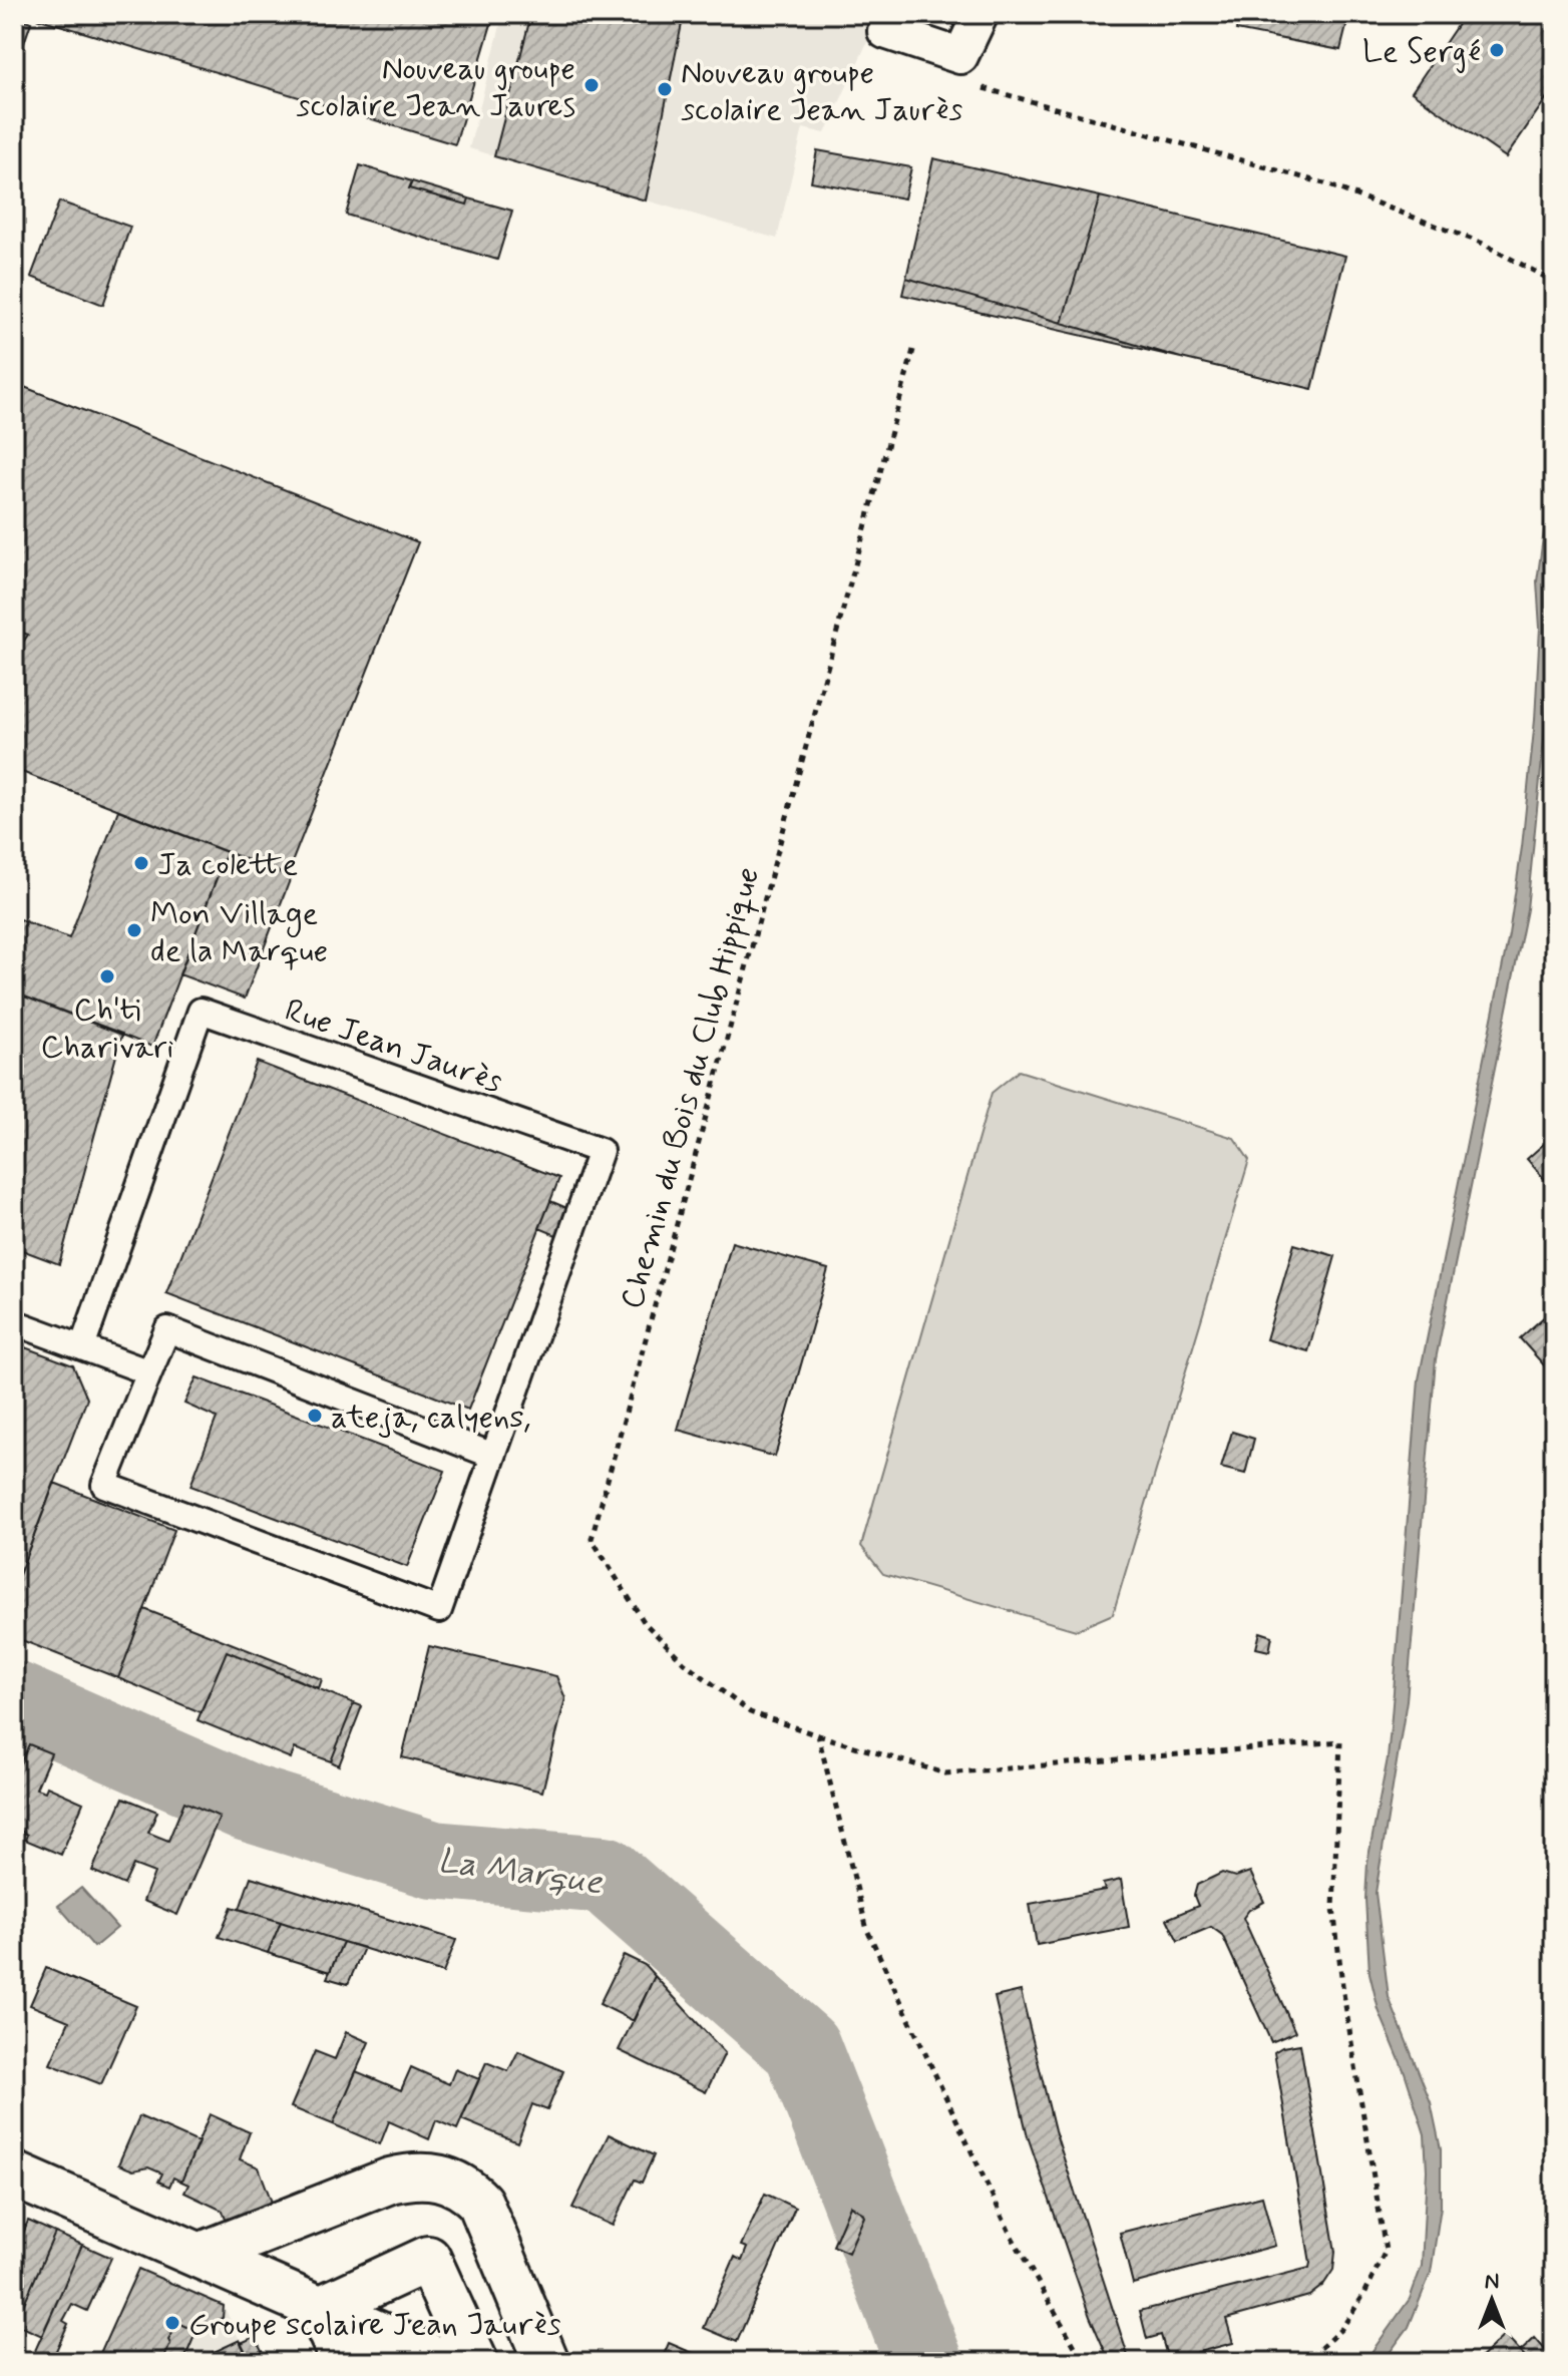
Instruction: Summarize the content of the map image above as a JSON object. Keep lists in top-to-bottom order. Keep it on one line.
{"streets":{"lane":["Rue Jean Jaurès"],"path":["Chemin du Bois du Club Hippique"]},"water":["La Marque"],"places":["Le Sergé","Nouveau groupe scolaire Jean Jaures","Nouveau groupe scolaire Jean Jaurès","Ja colette","Mon Village de la Marque","Ch'ti Charivari","ateja, calyens,","Groupe scolaire Jean Jaurès"],"north":"top"}
